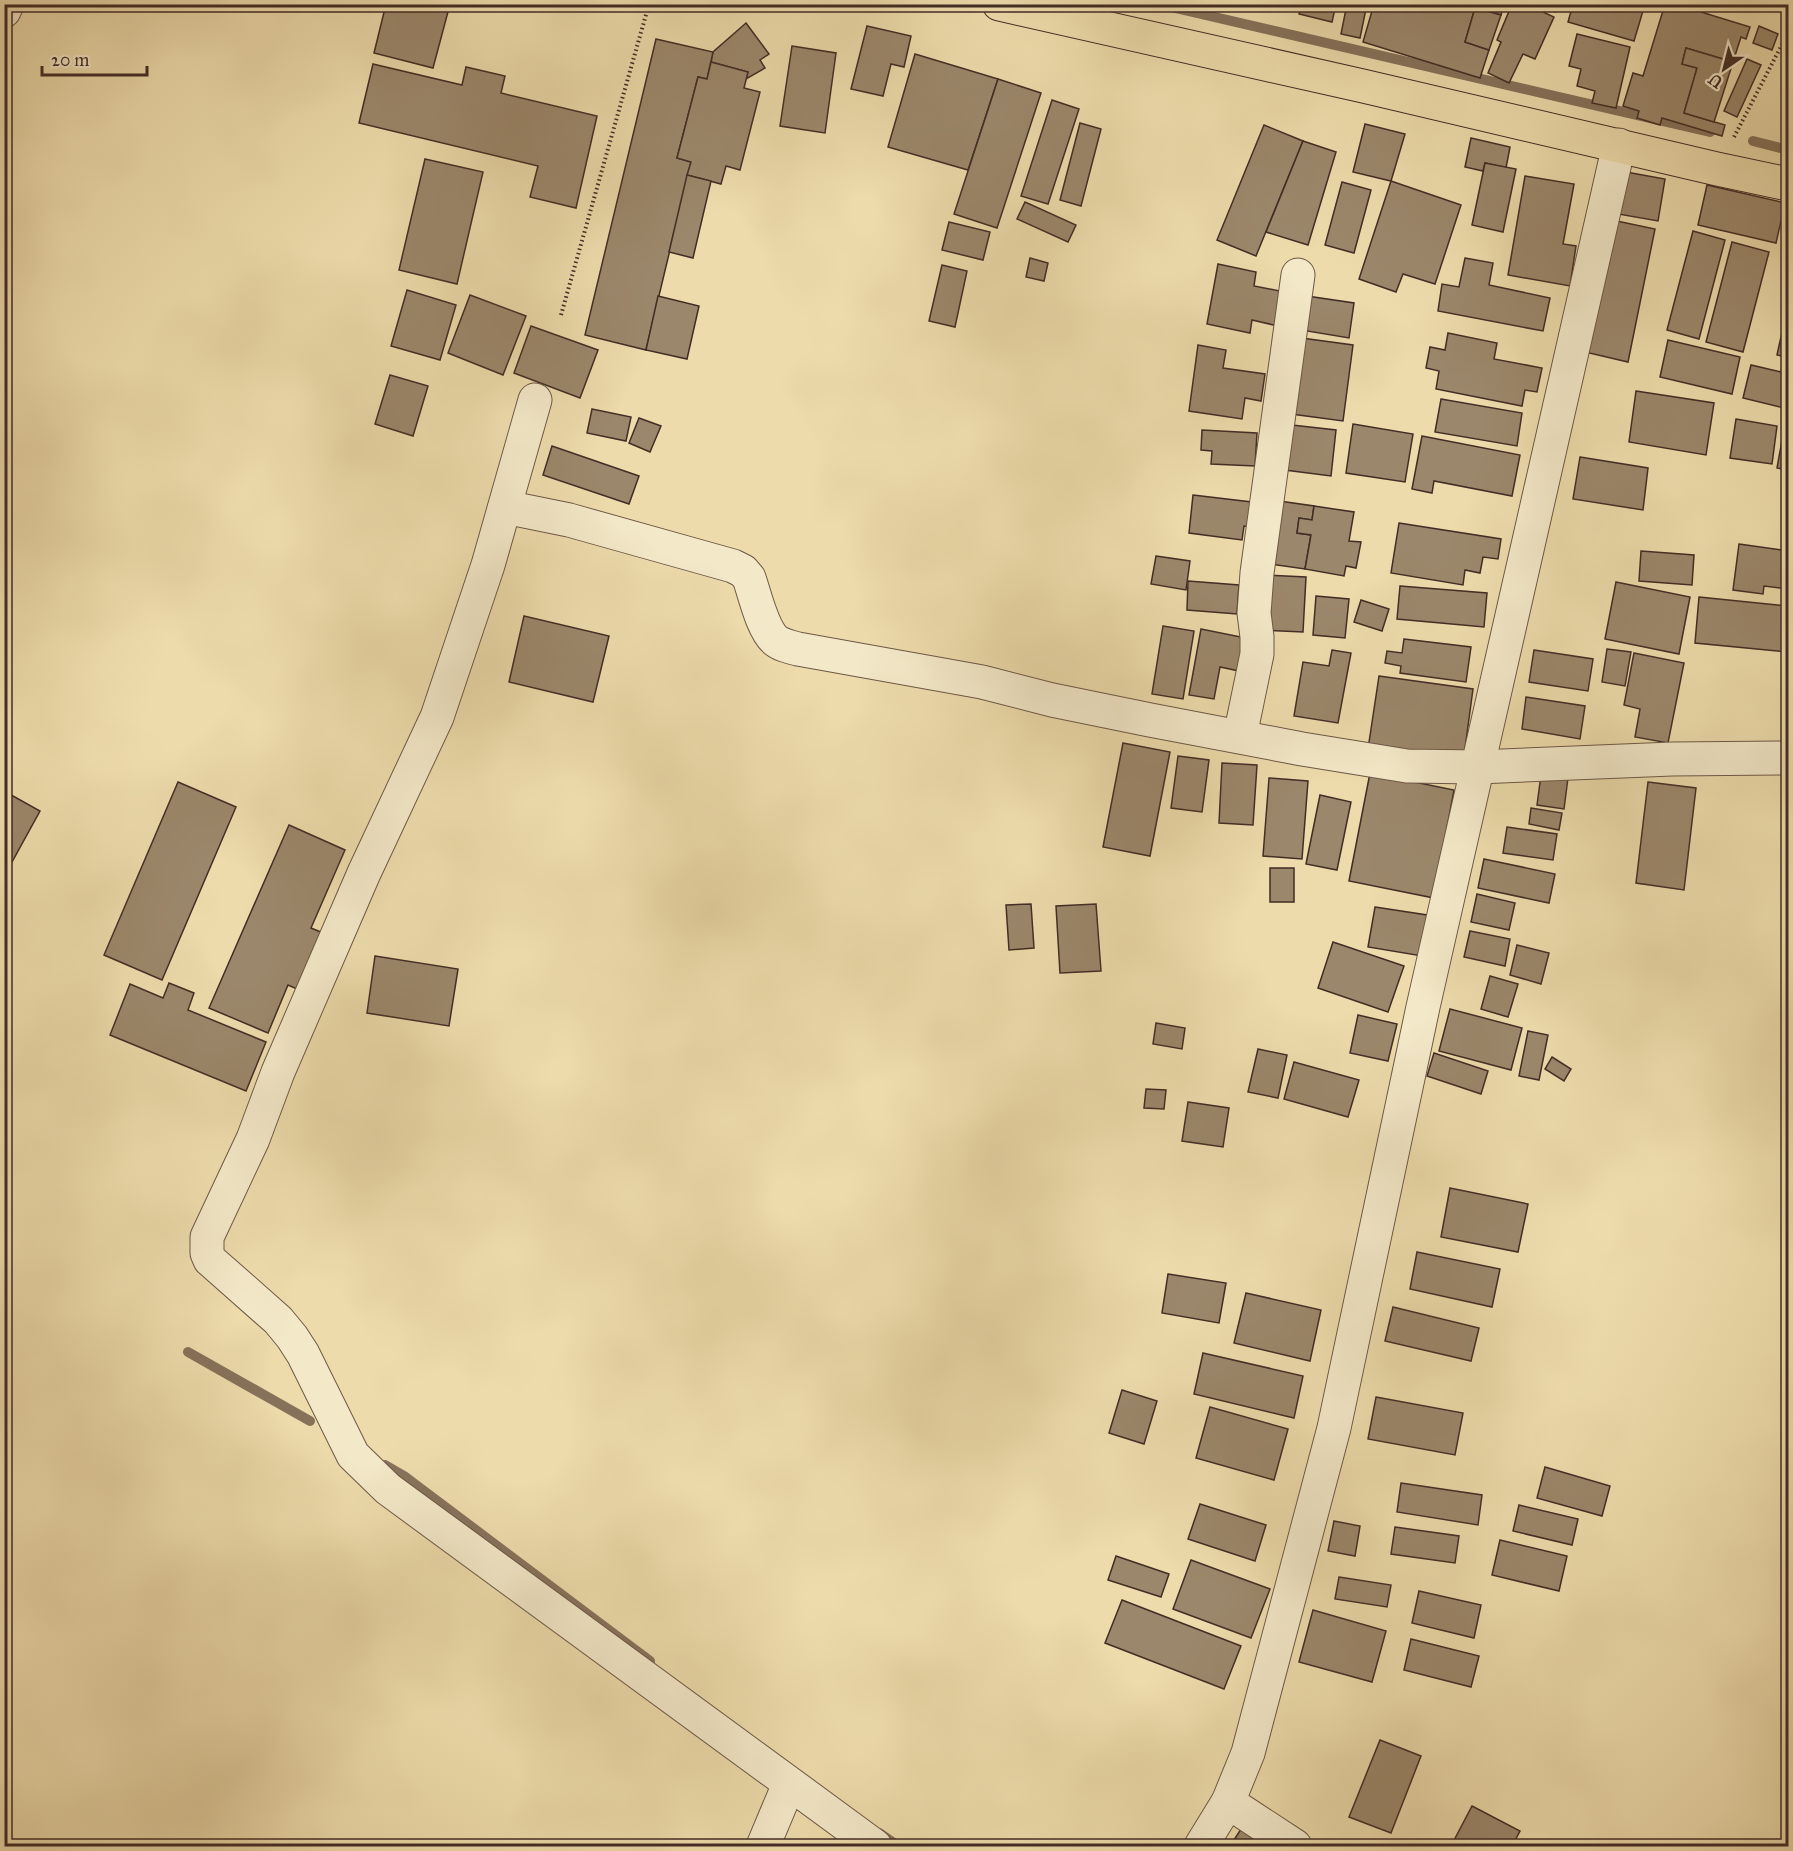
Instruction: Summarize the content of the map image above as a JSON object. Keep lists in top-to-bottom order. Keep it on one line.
{"scale_bar":"20 m","north":"bottom left"}
